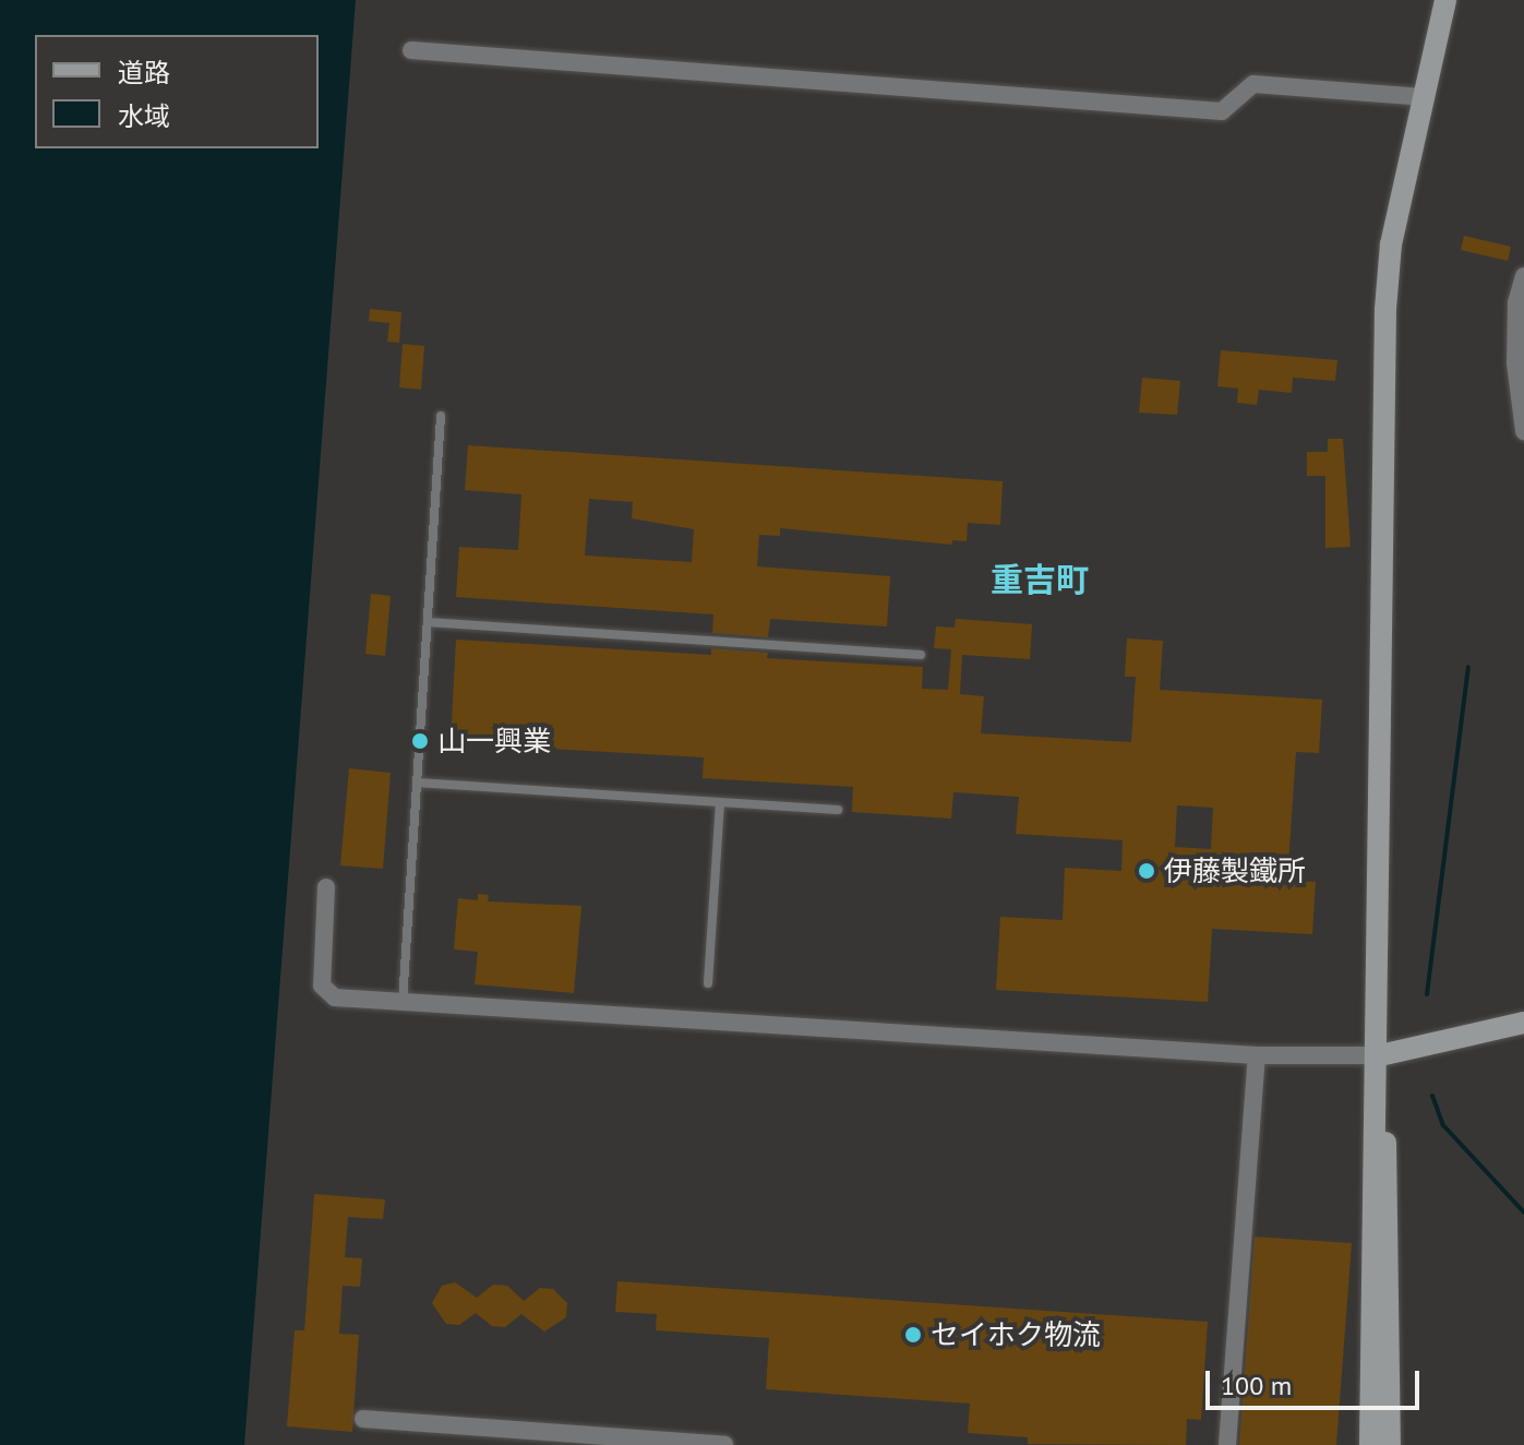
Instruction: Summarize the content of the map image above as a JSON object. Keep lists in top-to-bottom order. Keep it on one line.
{"districts":["重吉町"],"places":["山一興業","伊藤製鐵所","セイホク物流"],"legend":["道路","水域"],"scale_bar":"100 m"}
